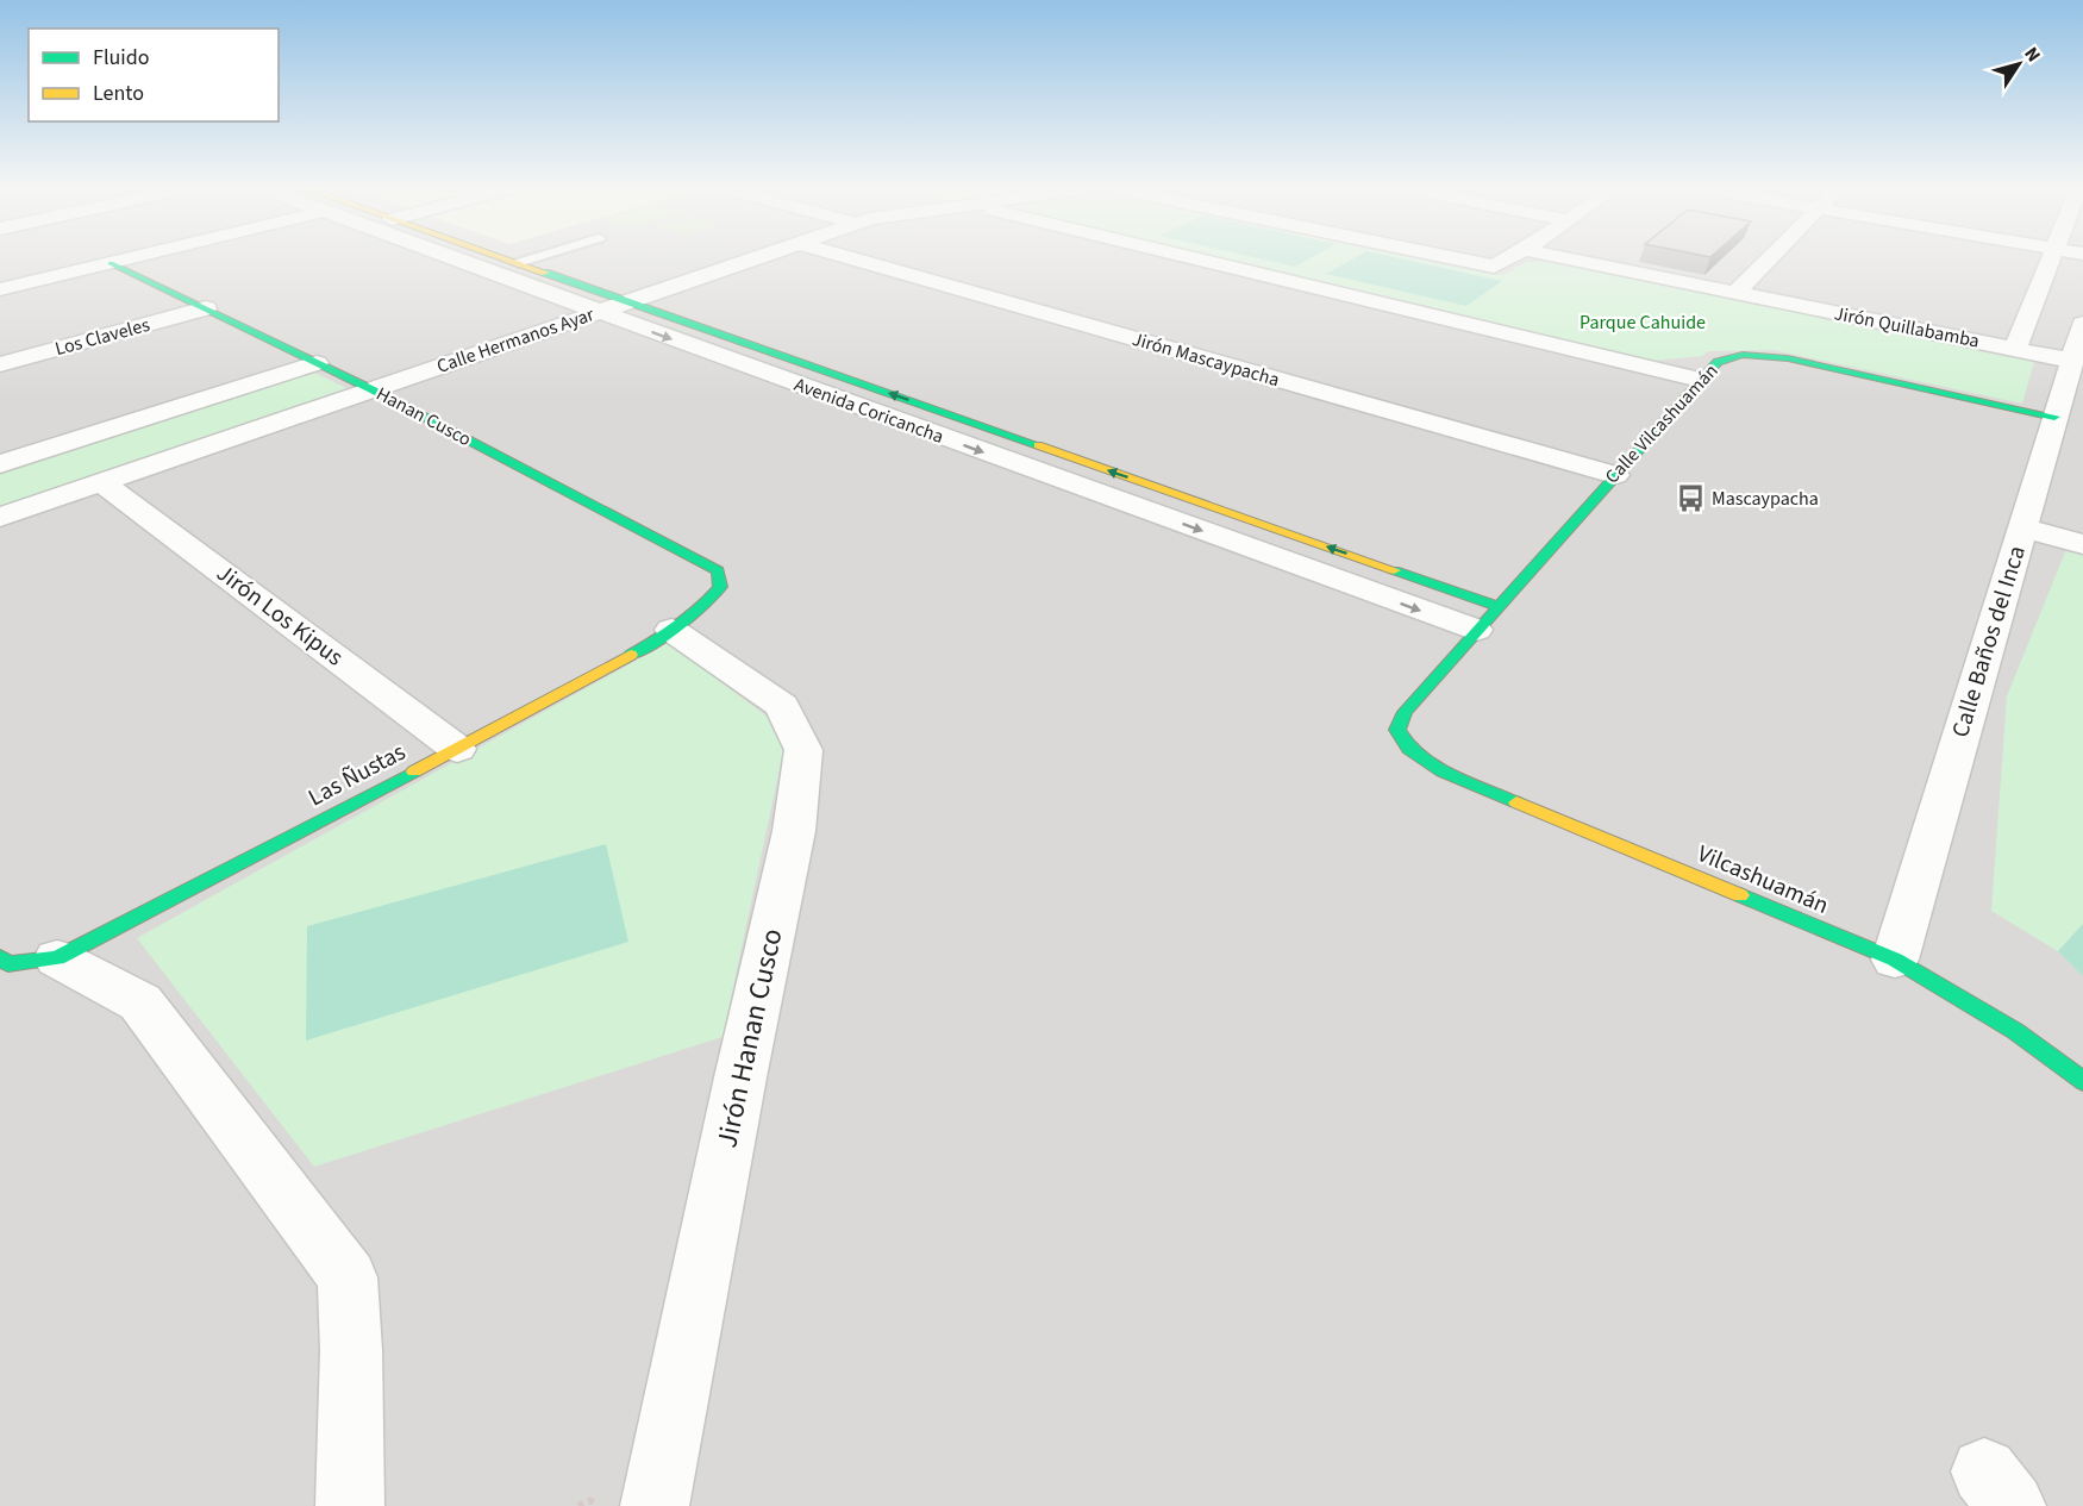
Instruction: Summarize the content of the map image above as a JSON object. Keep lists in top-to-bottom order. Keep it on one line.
{"streets":{"street":["Jirón Quillabamba","Los Claveles","Calle Hermanos Ayar","Jirón Mascaypacha","Avenida Coricancha","Hanan Cusco","Calle Vilcashuamán","Jirón Los Kipus","Calle Baños del Inca","Las Ñustas","Vilcashuamán","Jirón Hanan Cusco"]},"crossings":[["Jirón Quillabamba","Calle Baños del Inca"],["Los Claveles","Hanan Cusco"],["Calle Hermanos Ayar","Avenida Coricancha"],["Calle Hermanos Ayar","Hanan Cusco"],["Calle Hermanos Ayar","Jirón Los Kipus"],["Jirón Mascaypacha","Calle Vilcashuamán"],["Avenida Coricancha","Calle Vilcashuamán"],["Hanan Cusco","Las Ñustas"],["Calle Vilcashuamán","Calle Baños del Inca"],["Calle Vilcashuamán","Vilcashuamán"],["Jirón Los Kipus","Las Ñustas"],["Calle Baños del Inca","Vilcashuamán"],["Las Ñustas","Jirón Hanan Cusco"]],"parks":["Parque Cahuide"],"places":{"bus stop":["Mascaypacha"]},"legend":["Fluido","Lento"],"north":"top right"}
